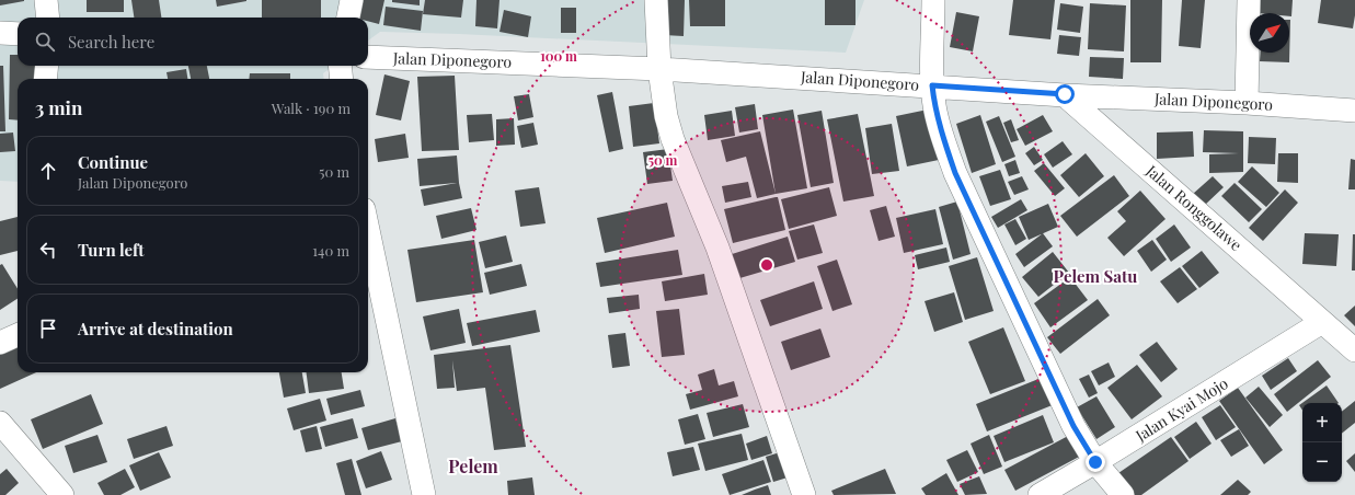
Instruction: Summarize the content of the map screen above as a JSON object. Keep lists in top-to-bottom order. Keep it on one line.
{"streets":{"street":["Jalan Diponegoro","Jalan Ronggolawe","Jalan Kyai Mojo"]},"crossings":[["Jalan Diponegoro","Jalan Ronggolawe"],["Jalan Ronggolawe","Jalan Kyai Mojo"]],"districts":["Pelem Satu","Pelem"],"north":"top right","page":{"search":"Search here","heading":["3 min","Walk · 190 m"],"list":[["Continue","Jalan Diponegoro","50 m"],["Turn left","140 m"],"Arrive at destination"],"map_buttons":["+","−"]},"rings":["100 m","50 m"]}
